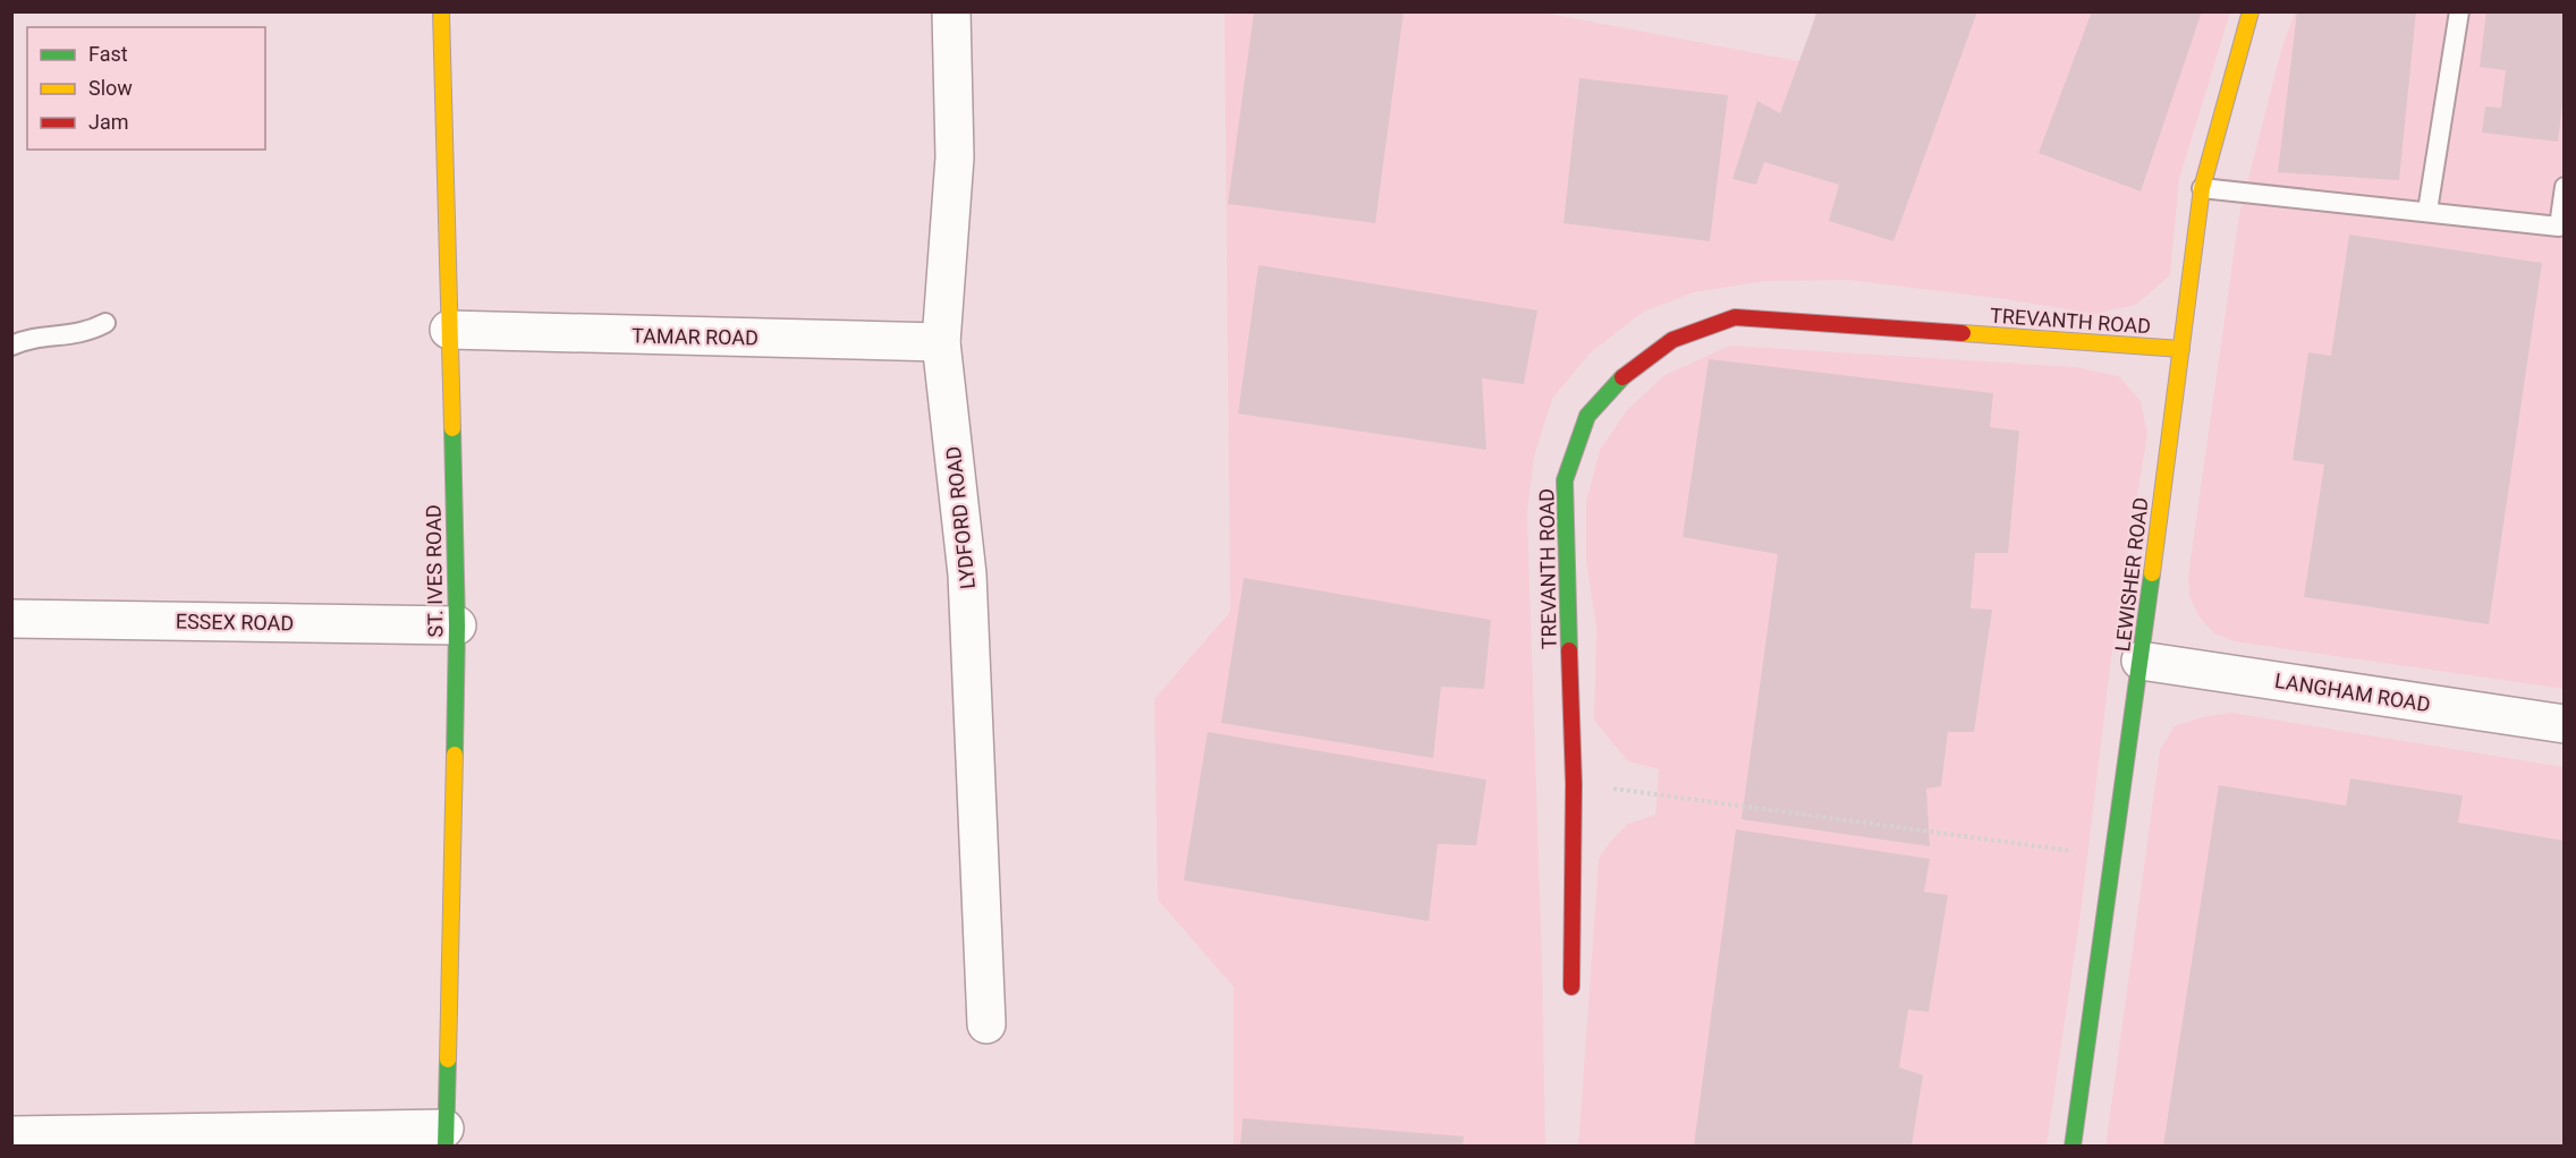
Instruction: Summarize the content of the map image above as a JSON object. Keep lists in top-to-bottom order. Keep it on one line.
{"streets":{"street":["TREVANTH ROAD","TAMAR ROAD","LYDFORD ROAD","ST. IVES ROAD","LEWISHER ROAD","ESSEX ROAD","LANGHAM ROAD"]},"crossings":[["TREVANTH ROAD","LEWISHER ROAD"],["TAMAR ROAD","LYDFORD ROAD"],["TAMAR ROAD","ST. IVES ROAD"],["ST. IVES ROAD","ESSEX ROAD"],["LEWISHER ROAD","LANGHAM ROAD"]],"legend":["Fast","Slow","Jam"]}
